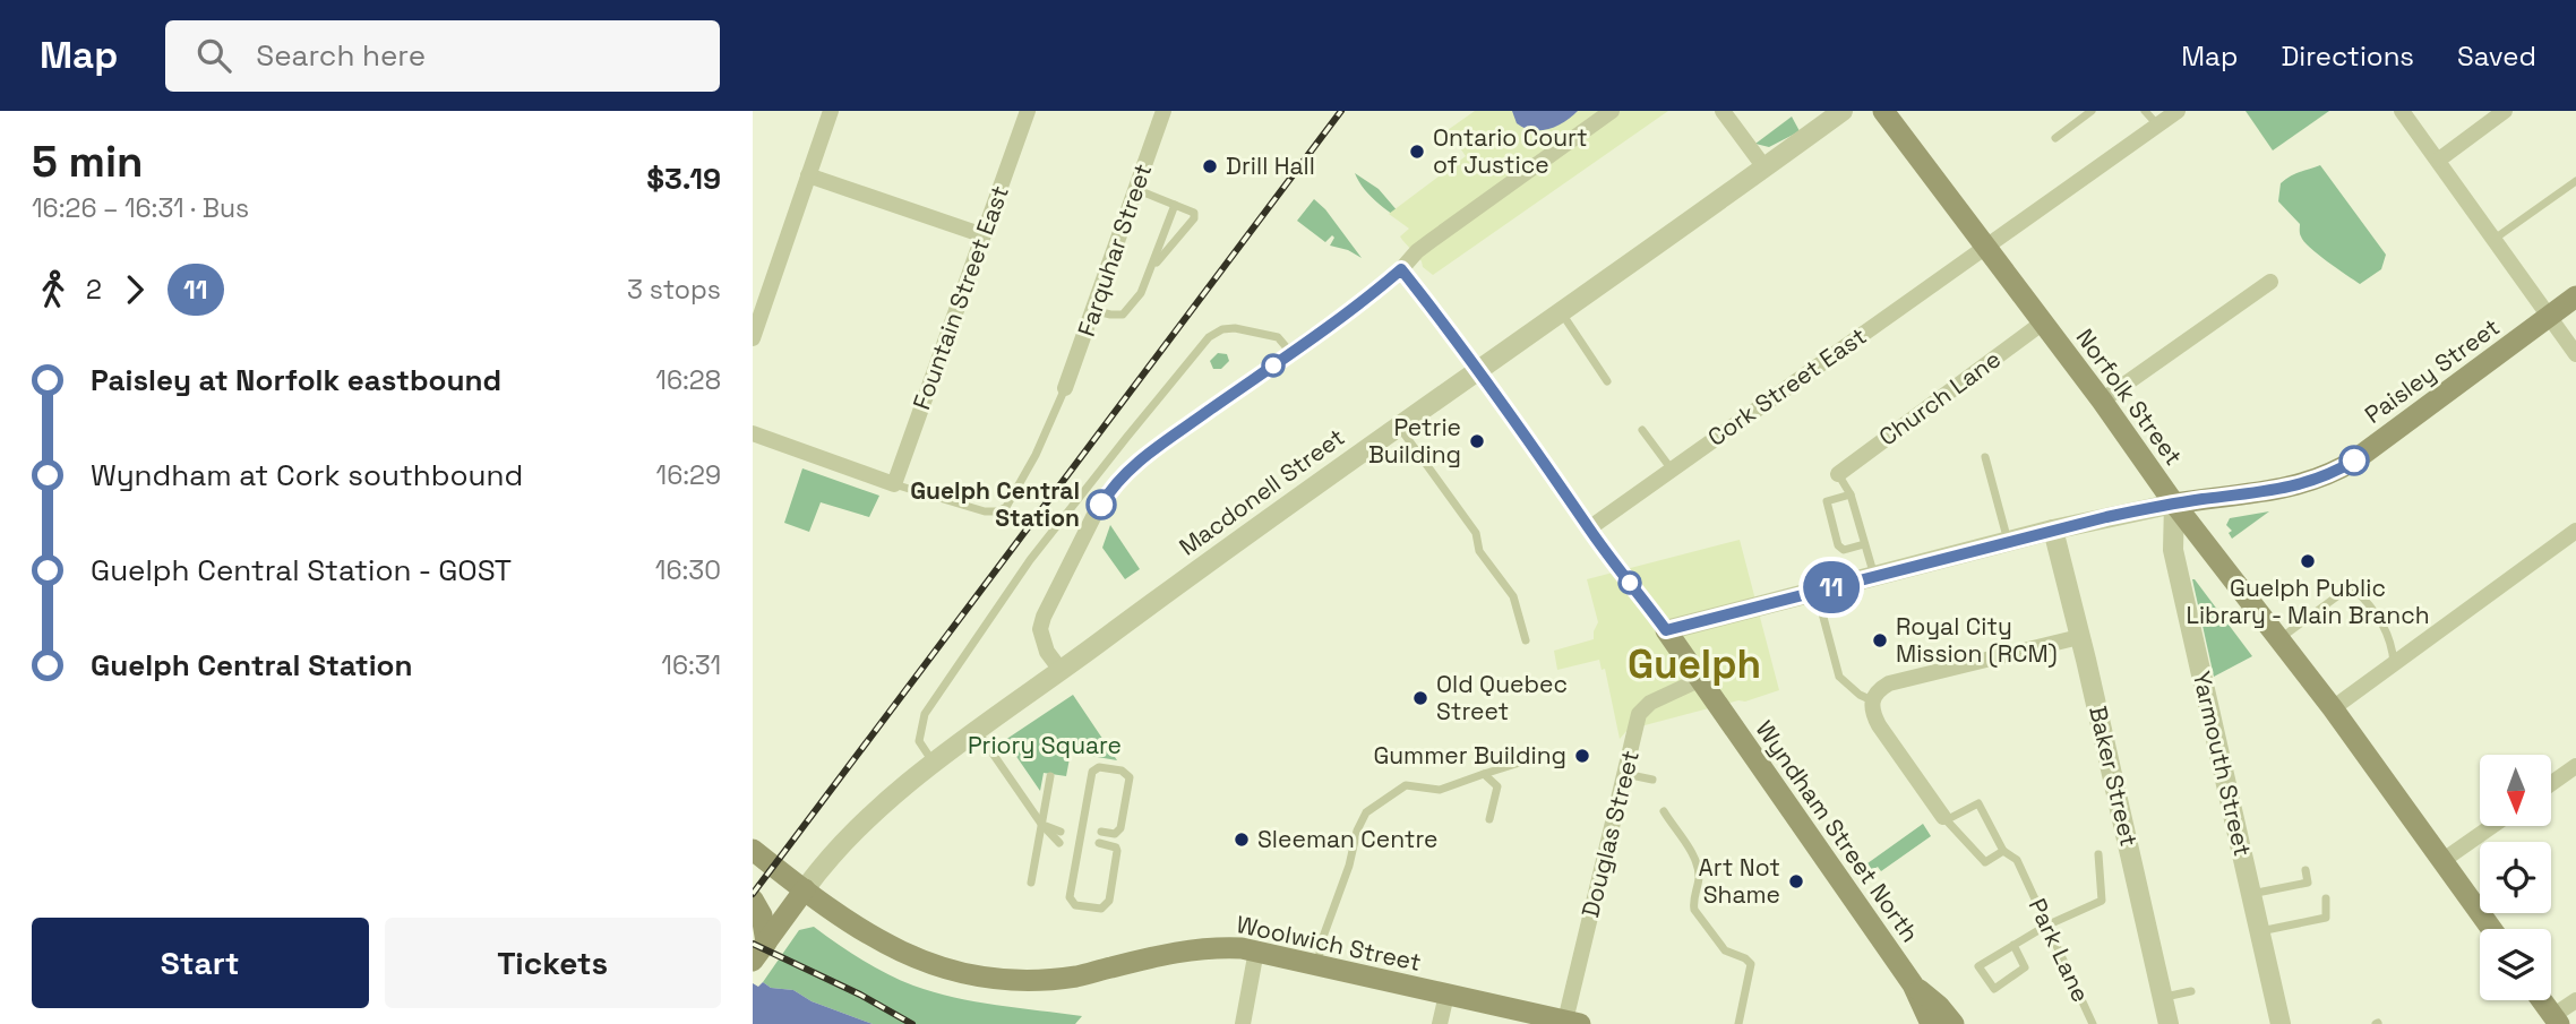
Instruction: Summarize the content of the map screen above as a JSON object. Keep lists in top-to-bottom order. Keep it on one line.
{"streets":{"main road":["Paisley Street","Norfolk Street","Macdonell Street","Wyndham Street North","Woolwich Street"],"street":["Farquhar Street","Fountain Street East","Cork Street East","Church Lane","Yarmouth Street","Baker Street","Douglas Street"],"lane":["Park Lane"]},"crossings":[["Paisley Street","Norfolk Street"],["Paisley Street","Yarmouth Street"],["Cork Street East","Norfolk Street"],["Norfolk Street","Church Lane"],["Norfolk Street","Yarmouth Street"],["Macdonell Street","Woolwich Street"],["Wyndham Street North","Douglas Street"],["Douglas Street","Woolwich Street"]],"districts":["Guelph"],"parks":["Priory Square"],"places":["Ontario Court of Justice","Drill Hall","Petrie Building","Guelph Central Station","Guelph Public Library - Main Branch","Royal City Mission (RCM)","Old Quebec Street","Gummer Building","Sleeman Centre","Art Not Shame"],"lines":["bus line 11"],"north":"bottom","page":{"header":"Map","search":"Search here","nav":["Map","Directions","Saved"],"heading":["5 min","16:26 – 16:31 · Bus","$3.19"],"on_map":"11","legs":["2","11","3 stops"],"list":[{"name":"Paisley at Norfolk eastbound","value":"16:28"},{"name":"Wyndham at Cork southbound","value":"16:29"},{"name":"Guelph Central Station - GOST","value":"16:30"},{"name":"Guelph Central Station","value":"16:31"}],"buttons":["Start","Tickets"]}}
